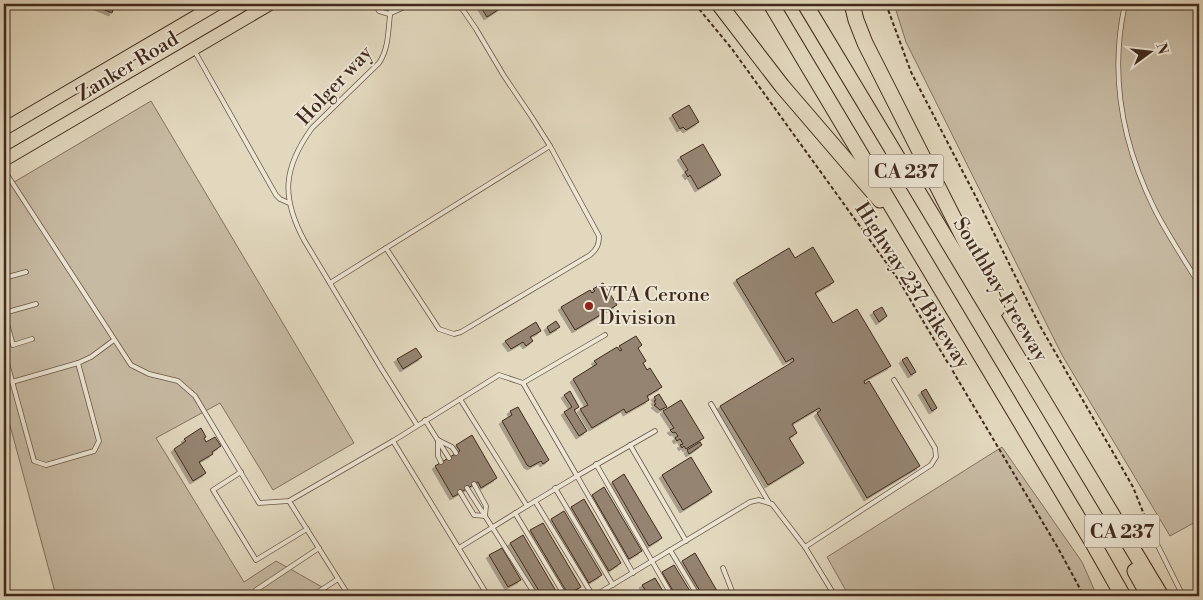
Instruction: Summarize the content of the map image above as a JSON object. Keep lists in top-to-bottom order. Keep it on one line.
{"streets":{"highway":["CA 237","Southbay Freeway"],"main road":["Zanker Road"],"lane":["Holger way"],"path":["Highway 237 Bikeway"]},"places":["VTA Cerone Division"],"north":"right"}
